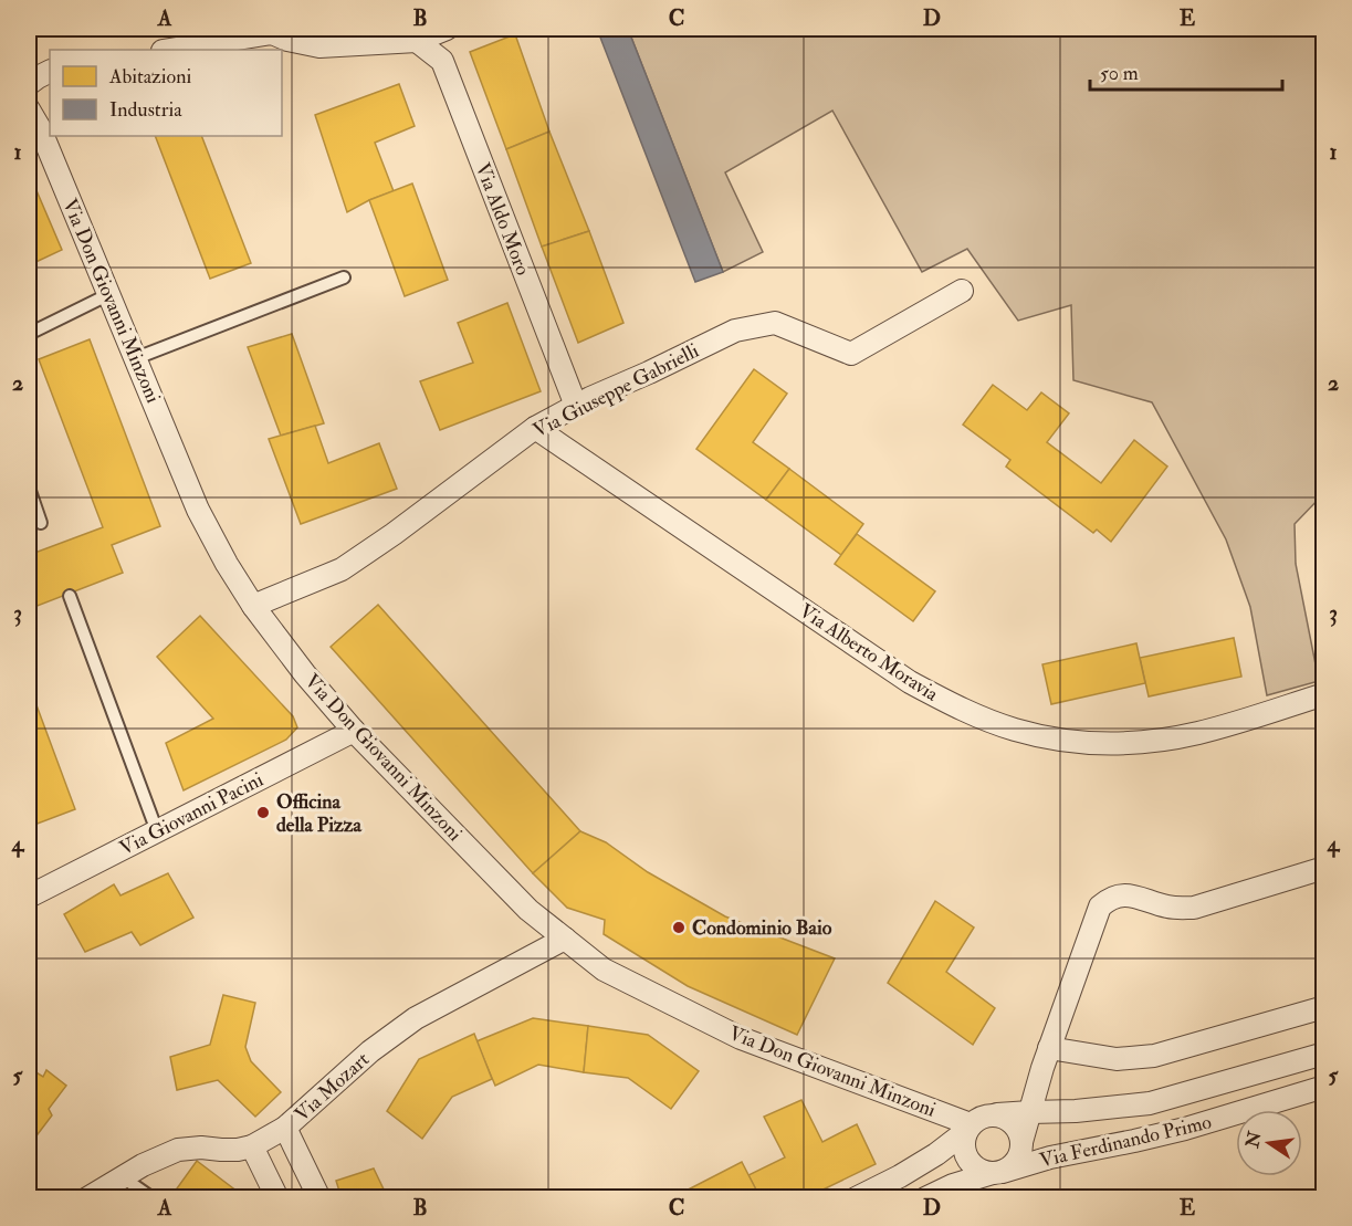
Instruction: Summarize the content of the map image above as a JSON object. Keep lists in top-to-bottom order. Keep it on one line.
{"streets":{"street":["Via Aldo Moro","Via Don Giovanni Minzoni","Via Giuseppe Gabrielli","Via Alberto Moravia","Via Giovanni Pacini","Via Mozart","Via Ferdinando Primo"]},"crossings":[["Via Aldo Moro","Via Giuseppe Gabrielli"],["Via Don Giovanni Minzoni","Via Giuseppe Gabrielli"],["Via Don Giovanni Minzoni","Via Giovanni Pacini"],["Via Don Giovanni Minzoni","Via Mozart"],["Via Don Giovanni Minzoni","Via Ferdinando Primo"],["Via Giuseppe Gabrielli","Via Alberto Moravia"]],"places":["Officina della Pizza","Condominio Baio"],"legend":["Abitazioni","Industria"],"scale_bar":"50 m","north":"left","grid":{"columns":["A","B","C","D","E"],"rows":["1","2","3","4","5"]}}
